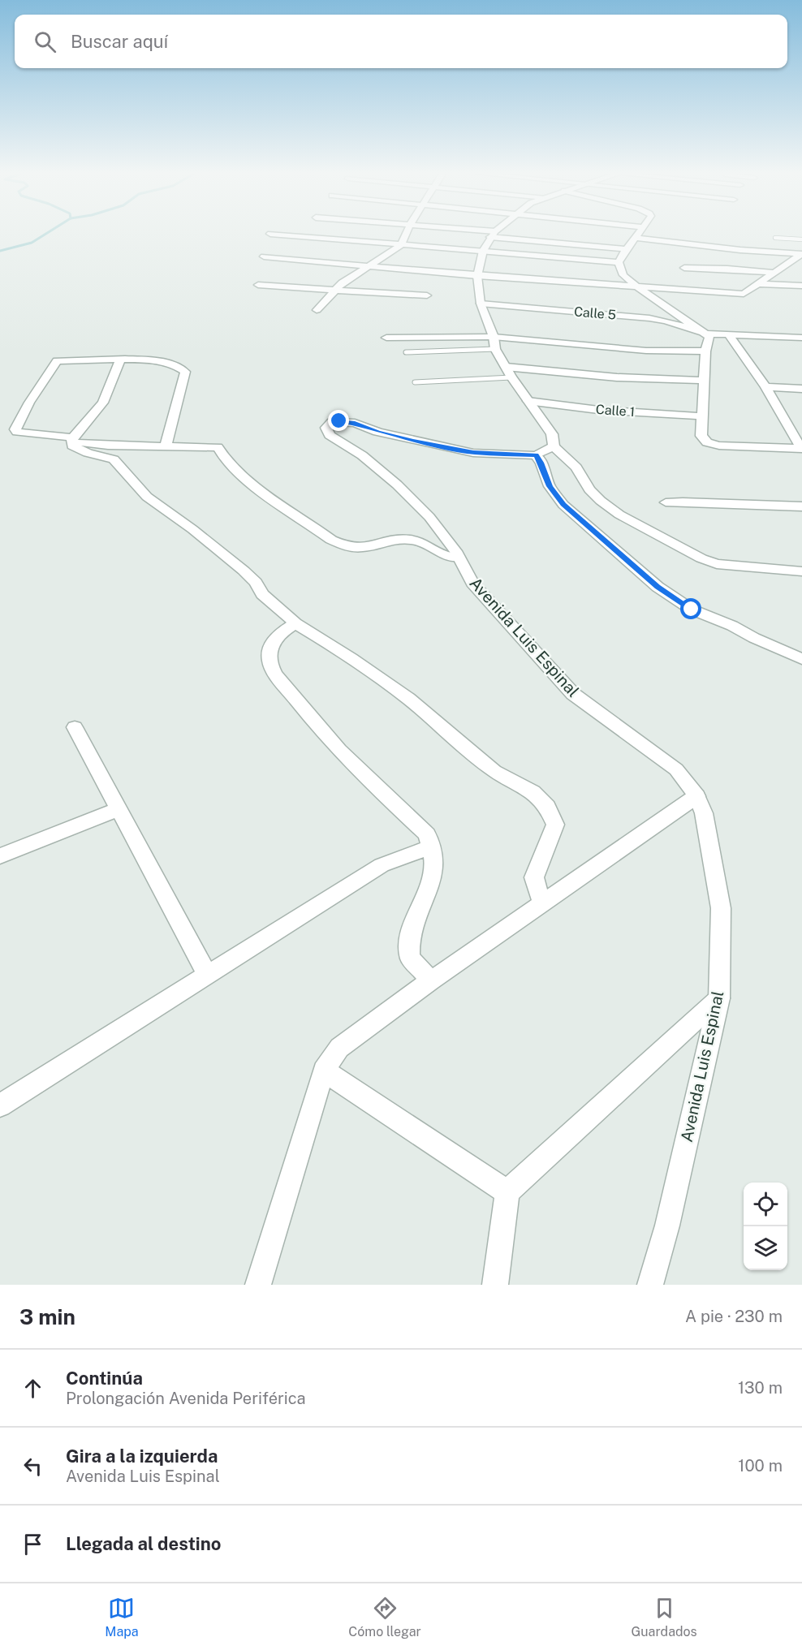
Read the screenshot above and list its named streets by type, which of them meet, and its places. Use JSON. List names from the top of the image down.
{
  "streets": {
    "street": ["Calle 5", "Calle 1", "Avenida Luis Espinal"]
  },
  "page": {
    "search": "Buscar aquí",
    "heading": ["3 min", "A pie · 230 m"],
    "list": [
      ["Continúa", "Prolongación Avenida Periférica", "130 m"],
      ["Gira a la izquierda", "Avenida Luis Espinal", "100 m"],
      "Llegada al destino"
    ],
    "nav": ["Mapa", "Cómo llegar", "Guardados"]
  }
}
